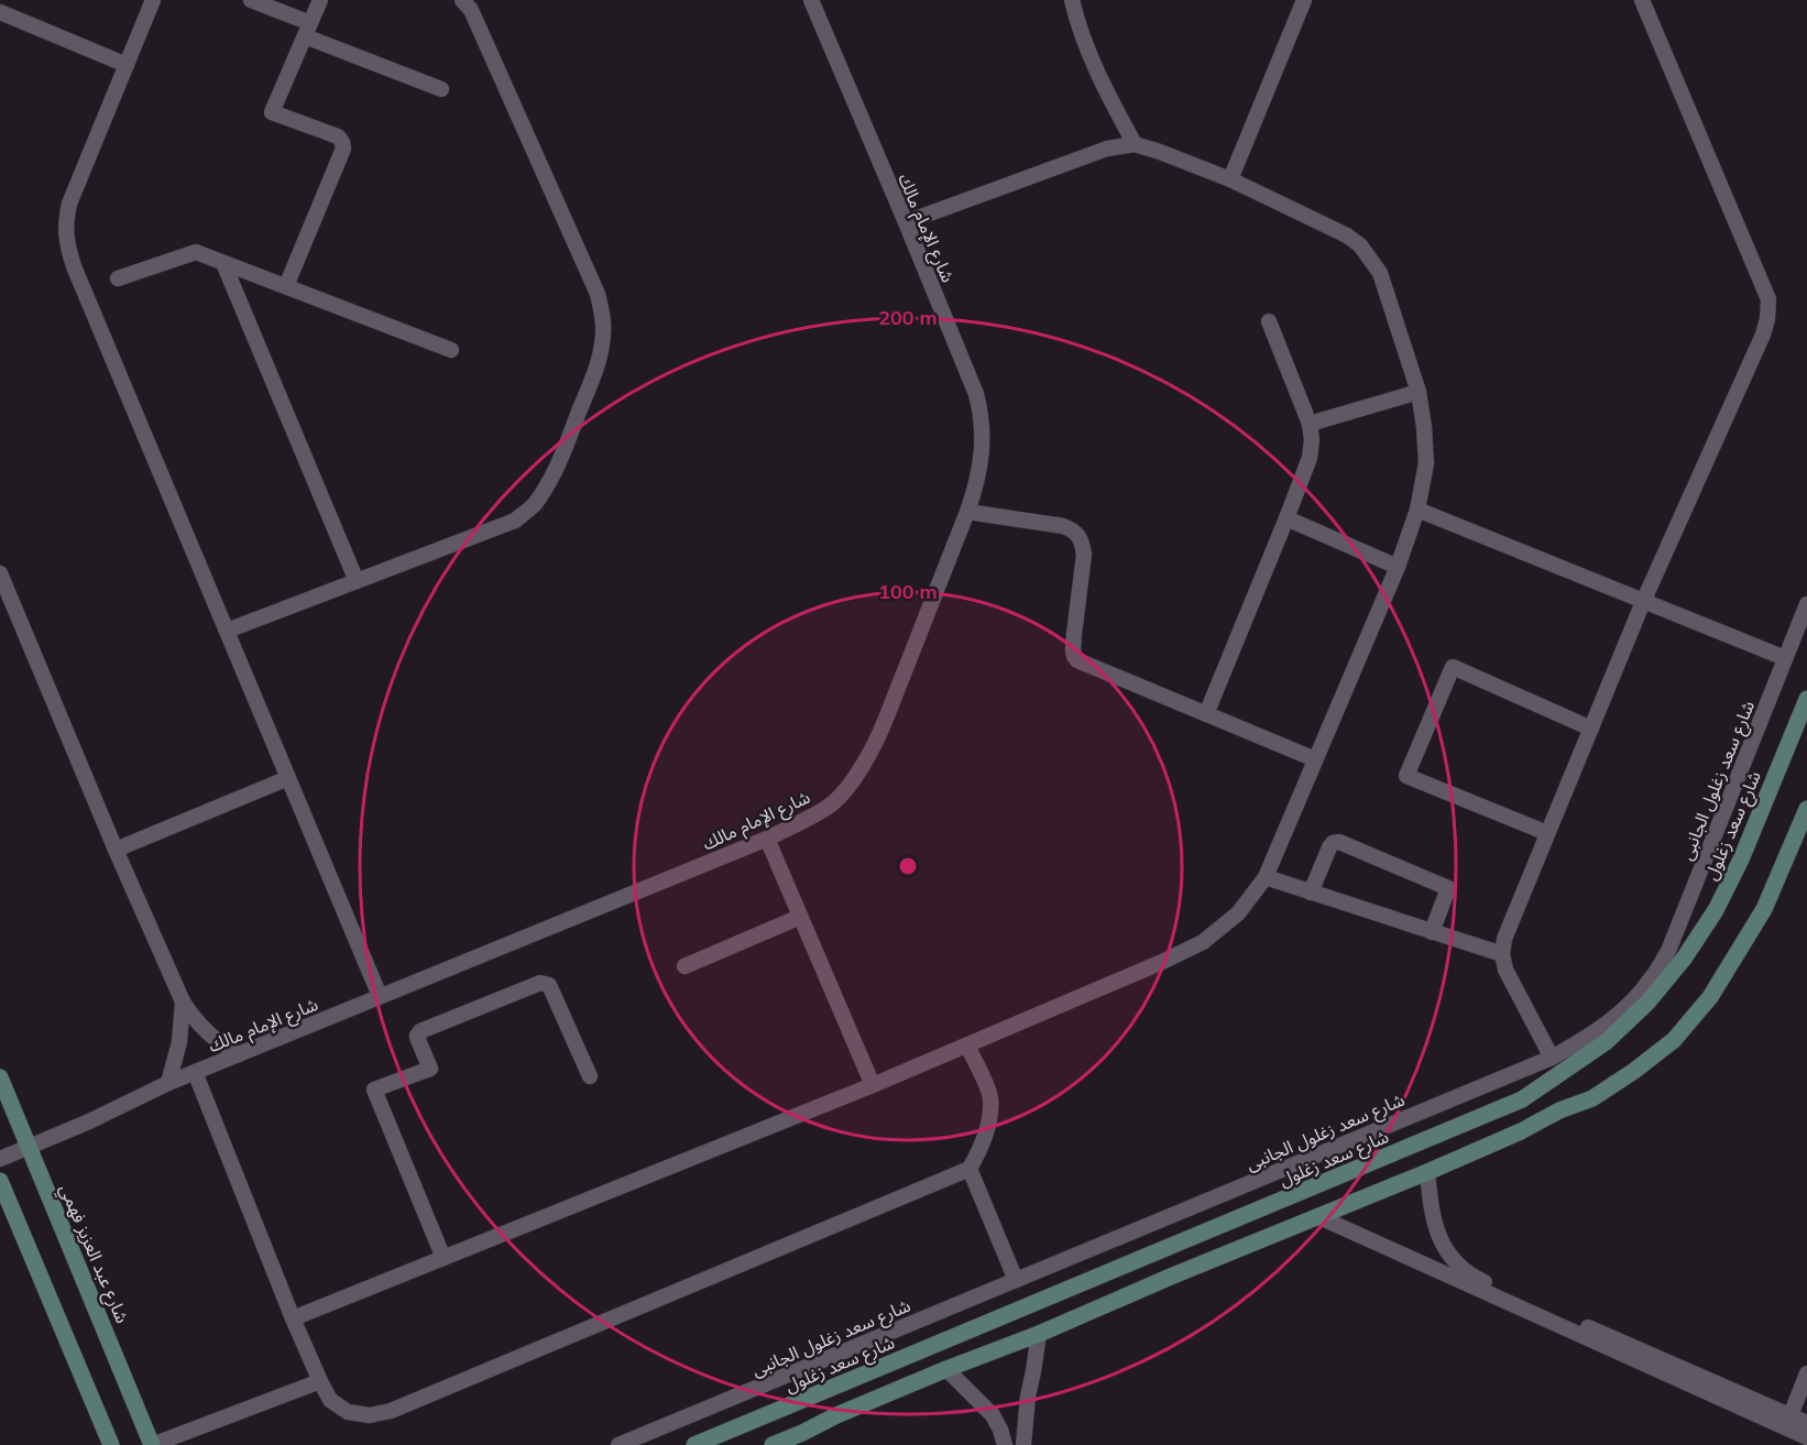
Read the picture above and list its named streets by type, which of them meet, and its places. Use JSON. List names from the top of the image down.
{
  "streets": {
    "main road": ["شارع سعد زغلول", "شارع عبد العزيز فهمي"],
    "street": ["شارع الإمام مالك", "شارع سعد زغلول الجانبى"]
  },
  "crossings": [
    ["شارع الإمام مالك", "شارع عبد العزيز فهمي"]
  ],
  "rings": ["200 m", "100 m"]
}
